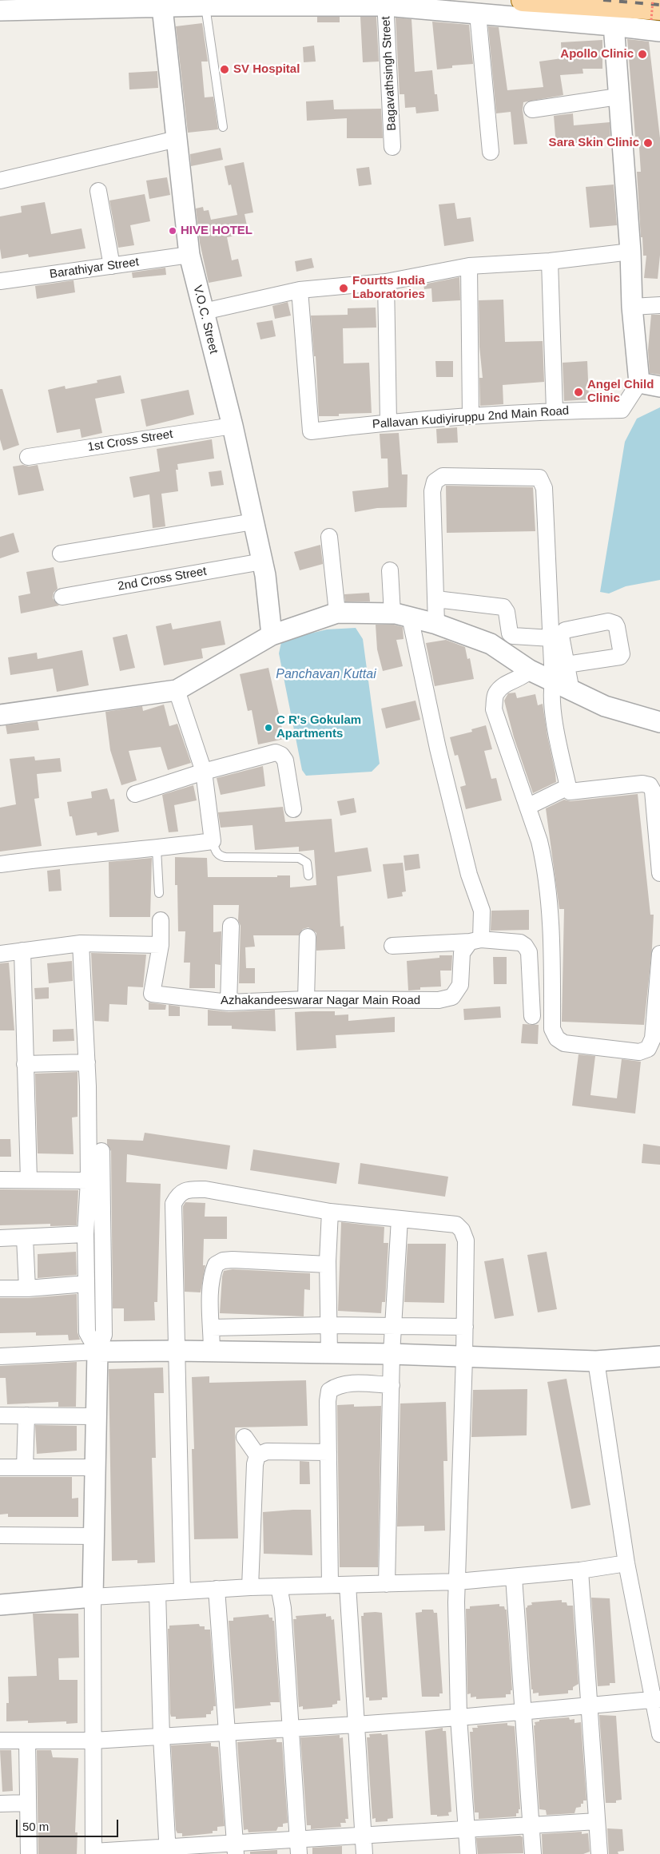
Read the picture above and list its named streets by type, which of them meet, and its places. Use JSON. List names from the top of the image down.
{
  "streets": {
    "street": [
      "Bagavathsingh Street",
      "Barathiyar Street",
      "V.O.C. Street",
      "Pallavan Kudiyiruppu 2nd Main Road",
      "1st Cross Street",
      "2nd Cross Street",
      "Azhakandeeswarar Nagar Main Road"
    ]
  },
  "crossings": [
    ["Barathiyar Street", "V.O.C. Street"],
    ["V.O.C. Street", "1st Cross Street"],
    ["V.O.C. Street", "2nd Cross Street"]
  ],
  "water": ["Panchavan Kuttai"],
  "places": [
    "Apollo Clinic",
    "SV Hospital",
    "Sara Skin Clinic",
    "HIVE HOTEL",
    "Fourtts India Laboratories",
    "Angel Child Clinic",
    "C R's Gokulam Apartments"
  ],
  "scale_bar": "50 m"
}
